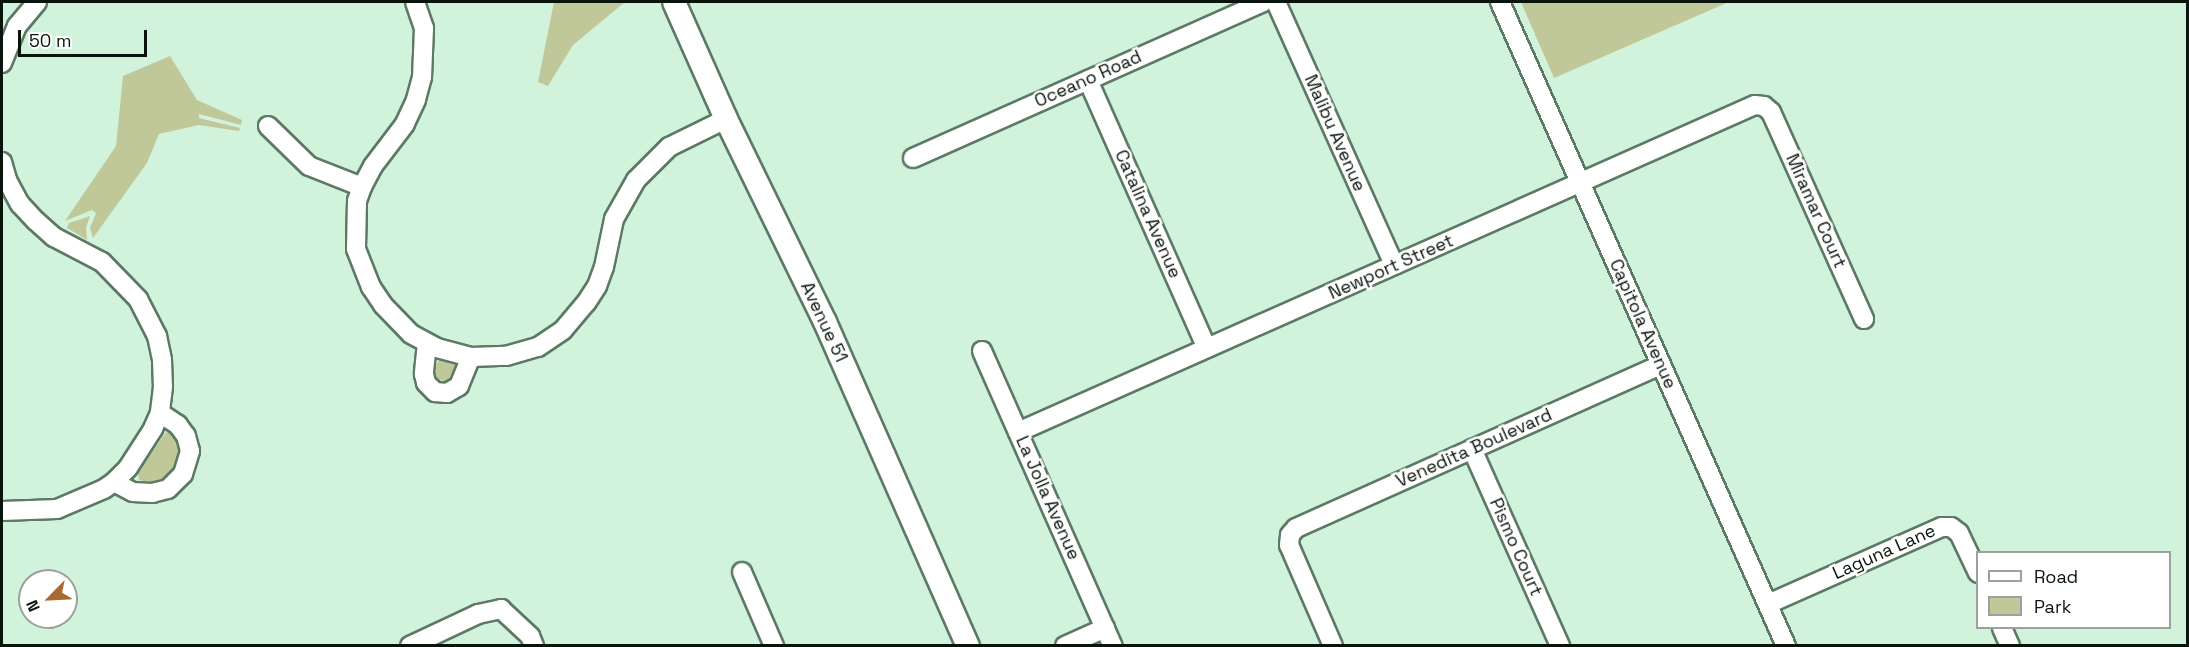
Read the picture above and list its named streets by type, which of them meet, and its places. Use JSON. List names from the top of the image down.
{
  "streets": {
    "street": [
      "Oceano Road",
      "Malibu Avenue",
      "Miramar Court",
      "Catalina Avenue",
      "Newport Street",
      "Avenue 51",
      "Capitola Avenue",
      "Venedita Boulevard",
      "La Jolla Avenue",
      "Pismo Court",
      "Laguna Lane"
    ]
  },
  "crossings": [
    ["Oceano Road", "Catalina Avenue"],
    ["Malibu Avenue", "Newport Street"],
    ["Miramar Court", "Newport Street"],
    ["Catalina Avenue", "Newport Street"],
    ["Newport Street", "Capitola Avenue"],
    ["Newport Street", "La Jolla Avenue"],
    ["Capitola Avenue", "Venedita Boulevard"],
    ["Capitola Avenue", "Laguna Lane"],
    ["Venedita Boulevard", "Pismo Court"]
  ],
  "legend": ["Road", "Park"],
  "scale_bar": "50 m",
  "north": "bottom left"
}
